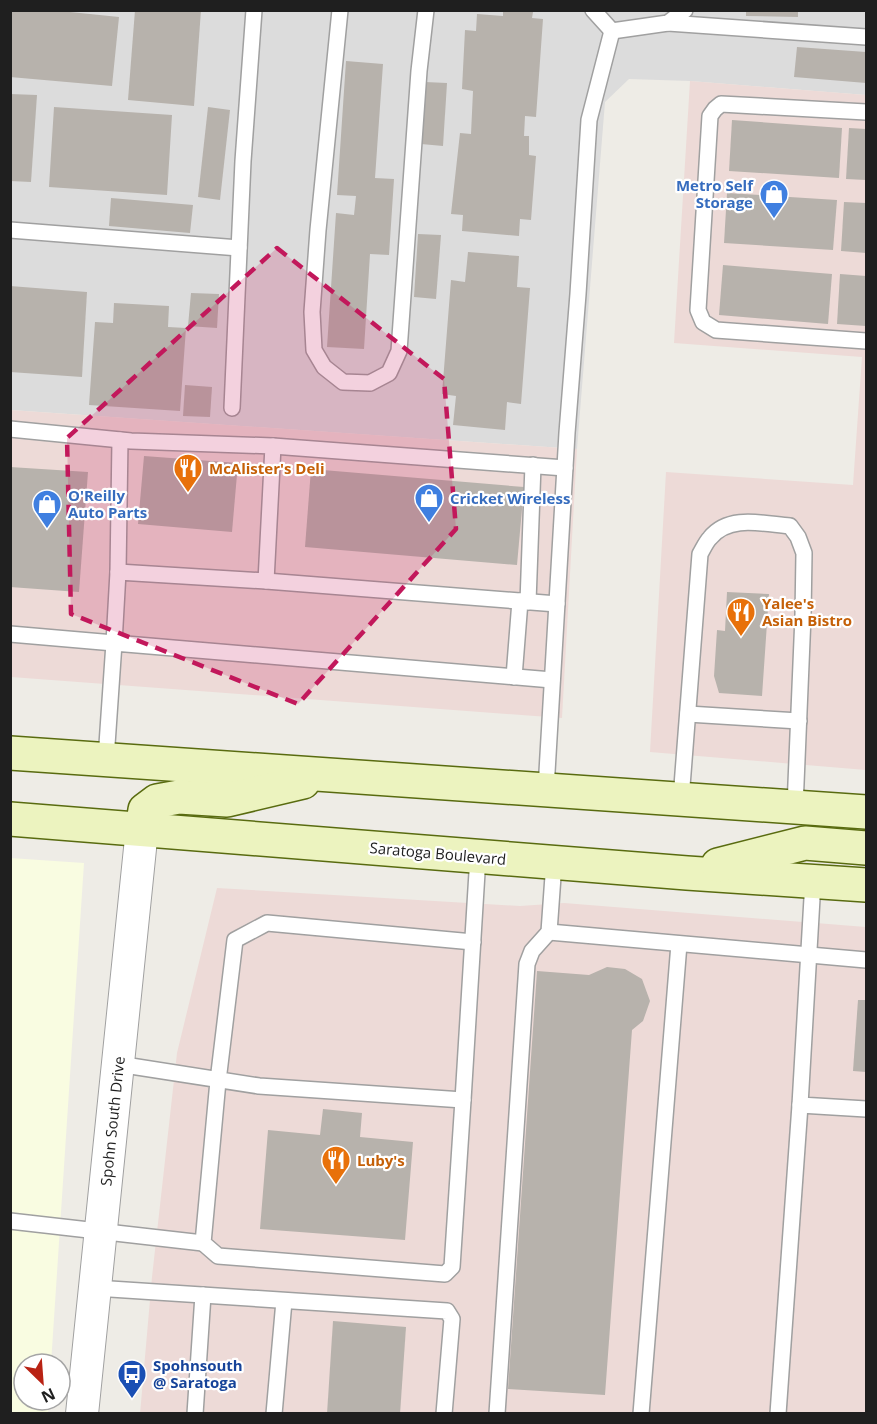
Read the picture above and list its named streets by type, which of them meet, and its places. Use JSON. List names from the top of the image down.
{
  "streets": {
    "main road": ["Saratoga Boulevard"],
    "street": ["Spohn South Drive"]
  },
  "crossings": [
    ["Saratoga Boulevard", "Spohn South Drive"]
  ],
  "places": {
    "shop": ["Metro Self Storage", "Cricket Wireless", "O'Reilly Auto Parts"],
    "restaurant": ["McAlister's Deli", "Yalee's Asian Bistro", "Luby's"],
    "bus stop": ["Spohnsouth @ Saratoga"]
  },
  "north": "bottom right"
}
